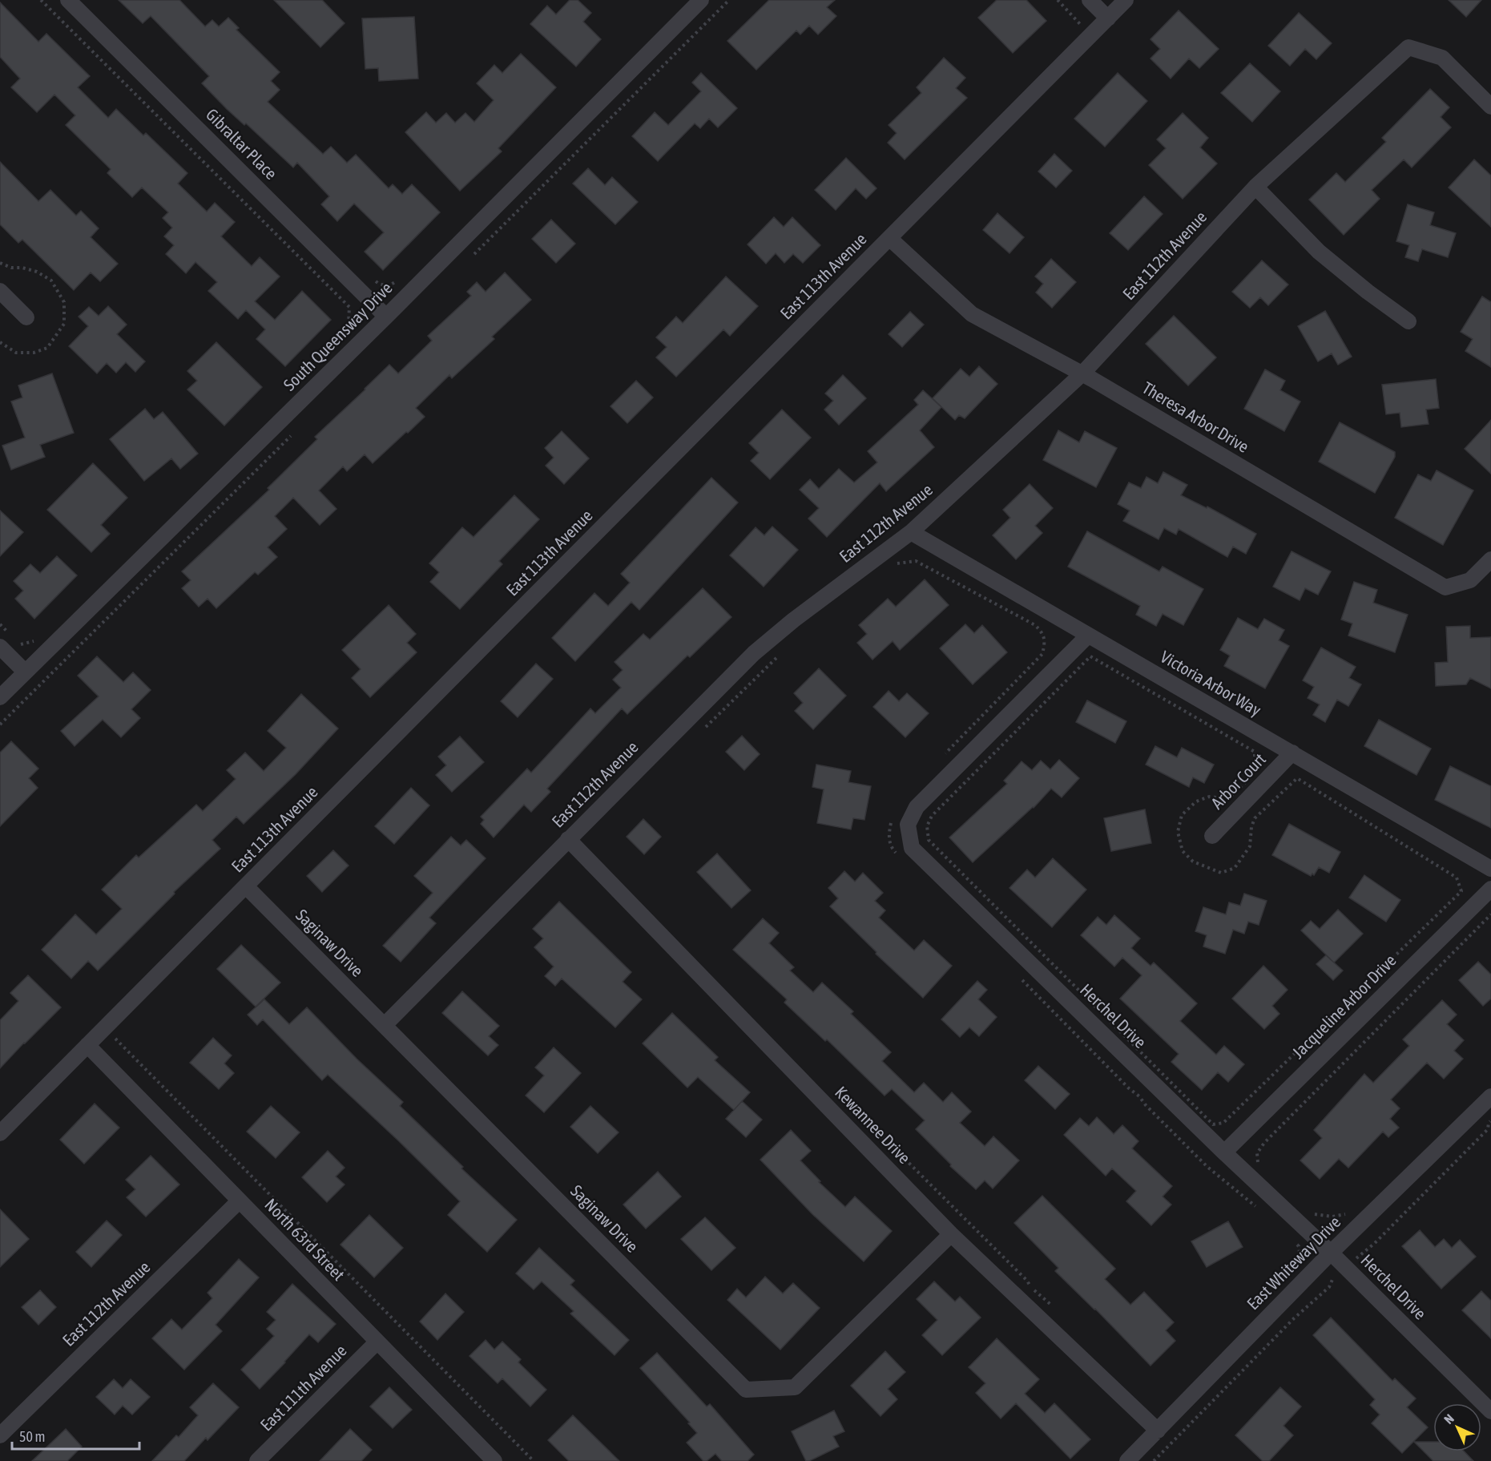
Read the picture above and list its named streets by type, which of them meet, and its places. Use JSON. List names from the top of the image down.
{
  "streets": {
    "street": [
      "Gibraltar Place",
      "East 112th Avenue",
      "East 113th Avenue",
      "South Queensway Drive",
      "Theresa Arbor Drive",
      "Victoria Arbor Way",
      "Arbor Court",
      "Saginaw Drive",
      "Jacqueline Arbor Drive",
      "Herchel Drive",
      "Kewannee Drive",
      "North 63rd Street",
      "East Whiteway Drive",
      "East 111th Avenue"
    ]
  },
  "crossings": [
    ["Gibraltar Place", "South Queensway Drive"],
    ["East 112th Avenue", "Theresa Arbor Drive"],
    ["East 112th Avenue", "Victoria Arbor Way"],
    ["East 112th Avenue", "Saginaw Drive"],
    ["East 112th Avenue", "Kewannee Drive"],
    ["East 112th Avenue", "North 63rd Street"],
    ["East 113th Avenue", "Theresa Arbor Drive"],
    ["East 113th Avenue", "Saginaw Drive"],
    ["East 113th Avenue", "North 63rd Street"],
    ["Victoria Arbor Way", "Arbor Court"],
    ["Victoria Arbor Way", "Herchel Drive"],
    ["Saginaw Drive", "Kewannee Drive"],
    ["Jacqueline Arbor Drive", "Herchel Drive"],
    ["Herchel Drive", "East Whiteway Drive"],
    ["Kewannee Drive", "East Whiteway Drive"],
    ["North 63rd Street", "East 111th Avenue"]
  ],
  "scale_bar": "50 m",
  "north": "top left"
}
